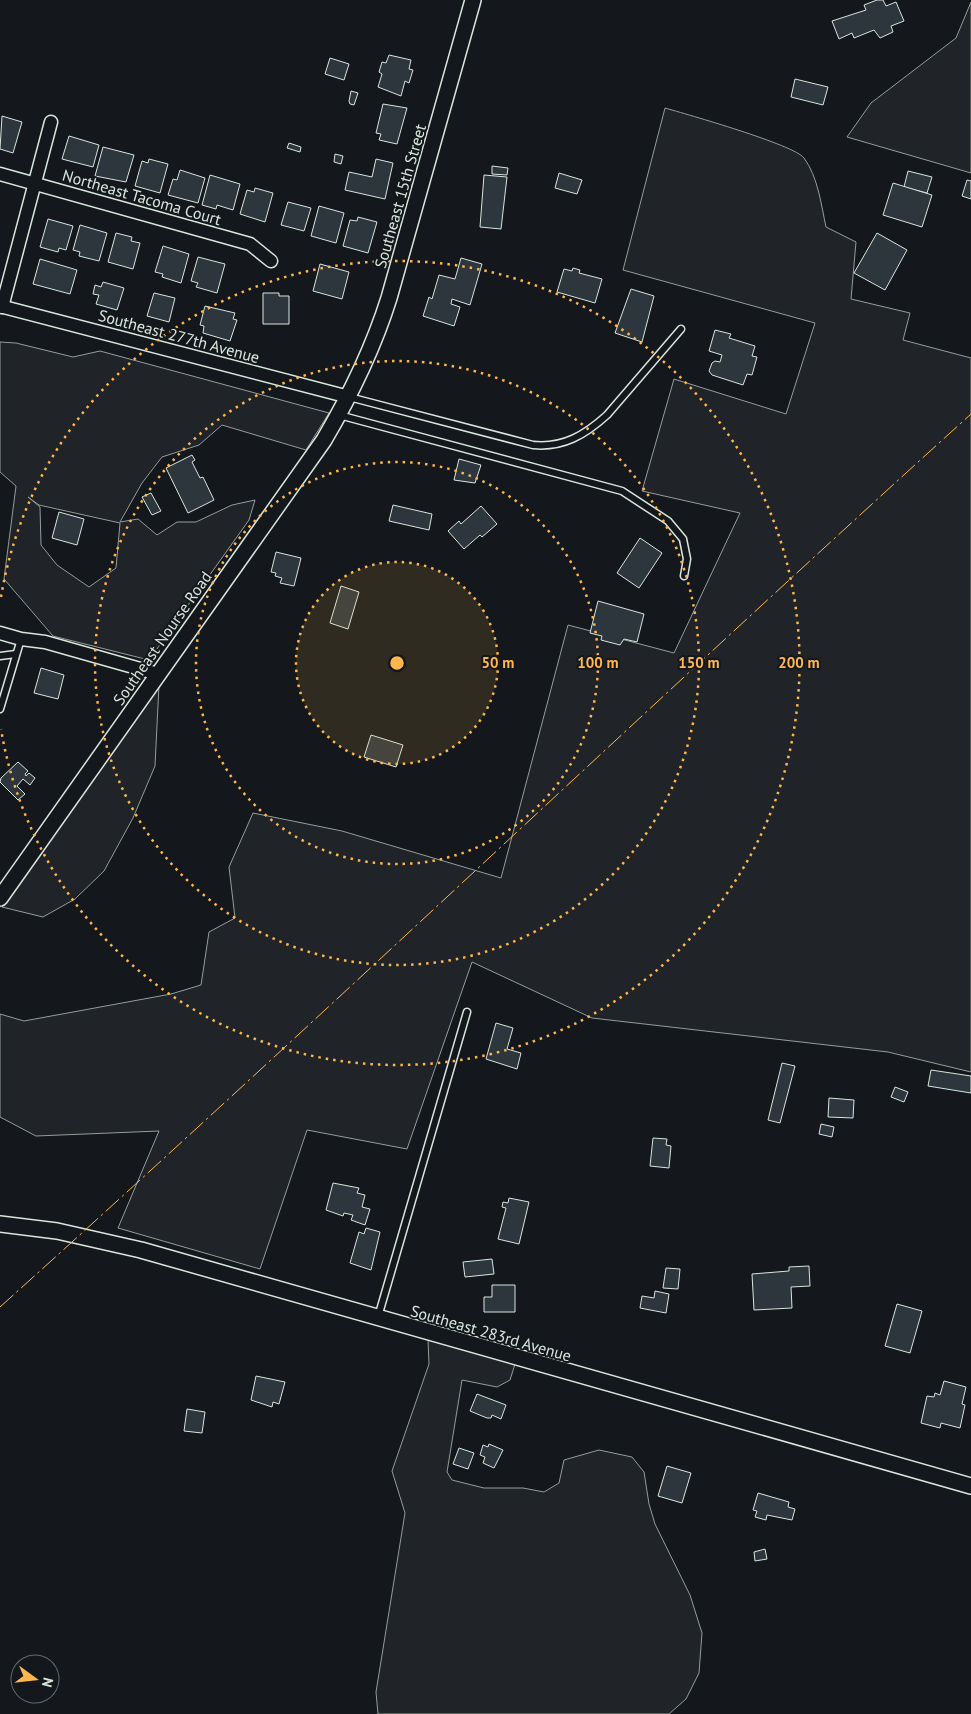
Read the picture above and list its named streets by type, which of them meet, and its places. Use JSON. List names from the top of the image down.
{
  "streets": {
    "street": [
      "Southeast 15th Street",
      "Northeast Tacoma Court",
      "Southeast 277th Avenue",
      "Southeast Nourse Road",
      "Southeast 283rd Avenue"
    ]
  },
  "crossings": [
    ["Southeast 15th Street", "Southeast 277th Avenue"],
    ["Southeast 15th Street", "Southeast Nourse Road"],
    ["Southeast 277th Avenue", "Southeast Nourse Road"]
  ],
  "north": "right",
  "rings": [
    "50 m",
    "100 m",
    "150 m",
    "200 m"
  ]
}
